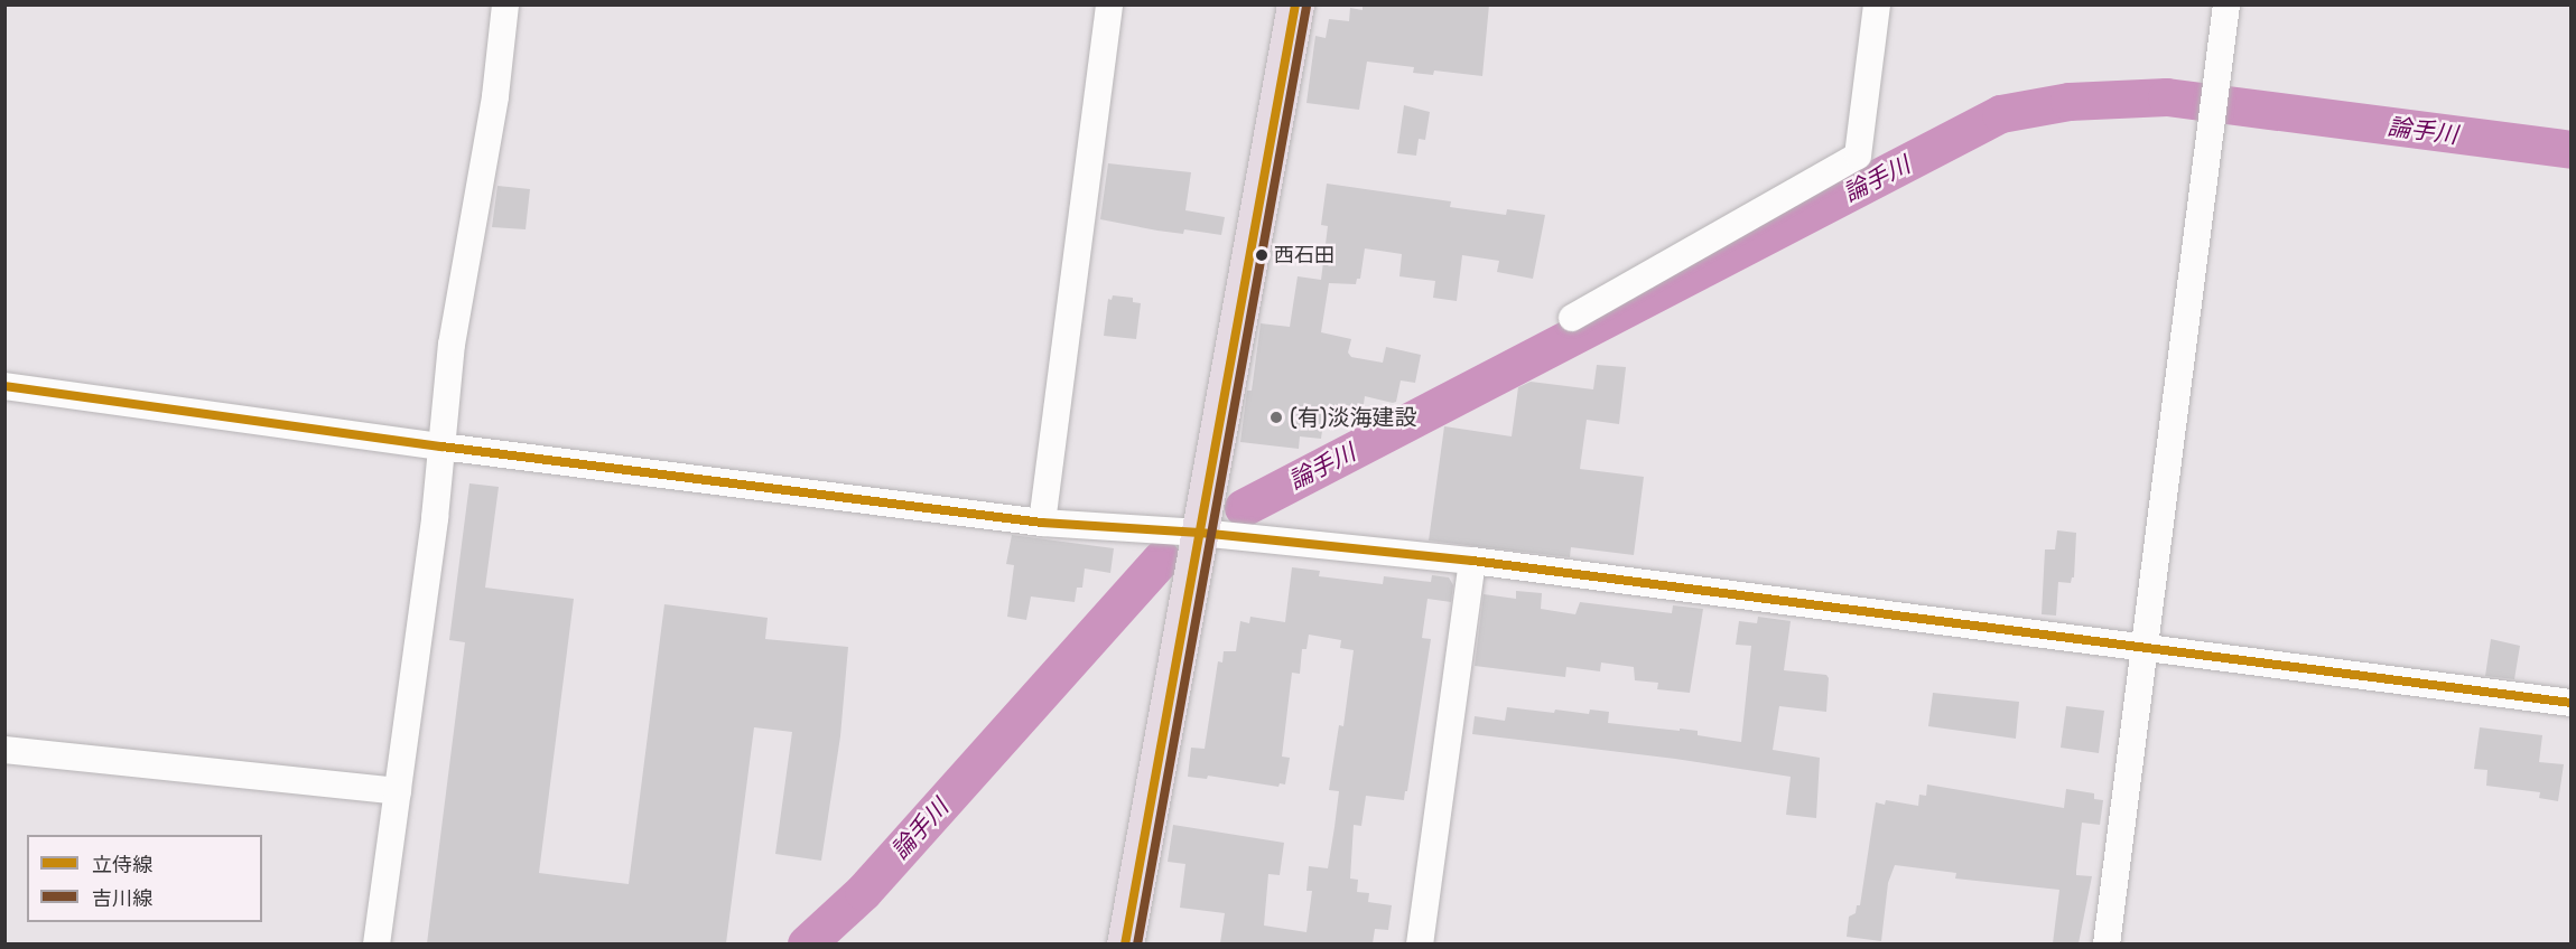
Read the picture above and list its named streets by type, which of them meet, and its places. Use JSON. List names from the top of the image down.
{
  "water": ["論手川"],
  "places": ["西石田", "(有)淡海建設"],
  "lines": ["transit line 立侍線", "transit line 吉川線"],
  "legend": ["立侍線", "吉川線"]
}
